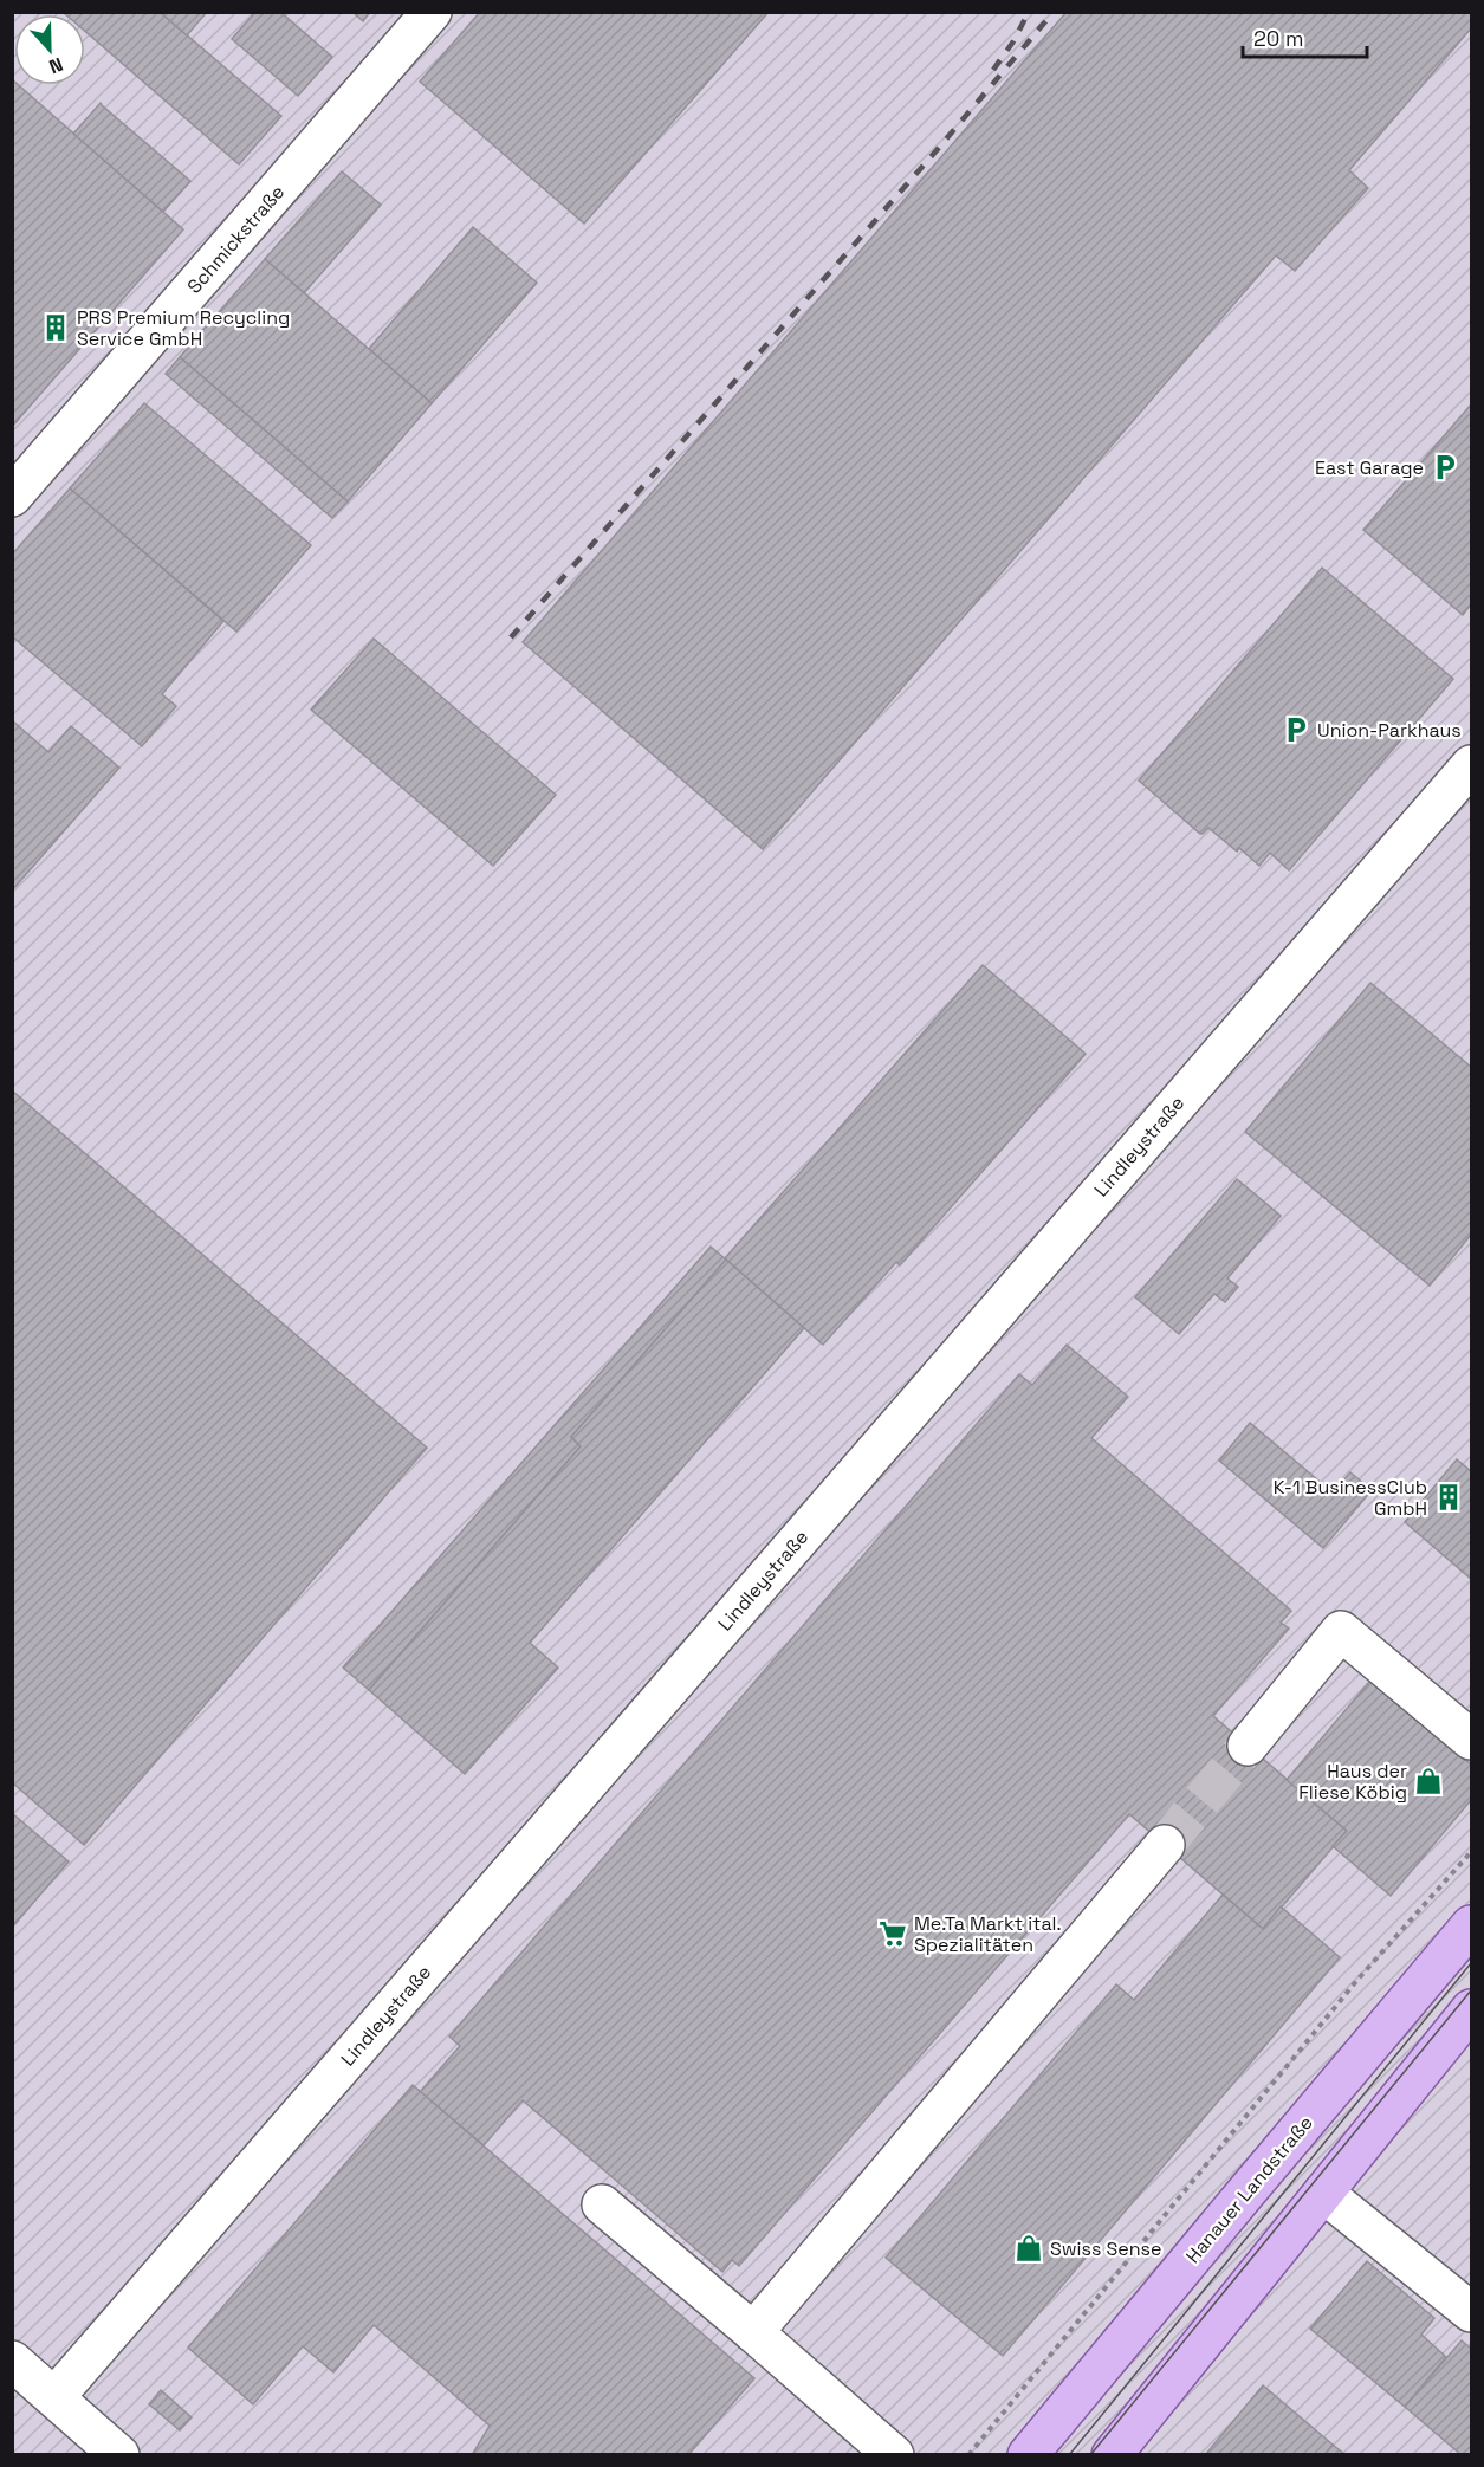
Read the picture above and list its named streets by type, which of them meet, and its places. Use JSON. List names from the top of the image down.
{
  "streets": {
    "main road": ["Hanauer Landstraße"],
    "street": ["Schmickstraße", "Lindleystraße"]
  },
  "places": {
    "building": ["PRS Premium Recycling Service GmbH", "K-1 BusinessClub GmbH"],
    "parking": ["East Garage", "Union-Parkhaus"],
    "shop": ["Haus der Fliese Köbig", "Swiss Sense"],
    "supermarket": ["Me.Ta Markt ital. Spezialitäten"]
  },
  "scale_bar": "20 m",
  "north": "bottom"
}
